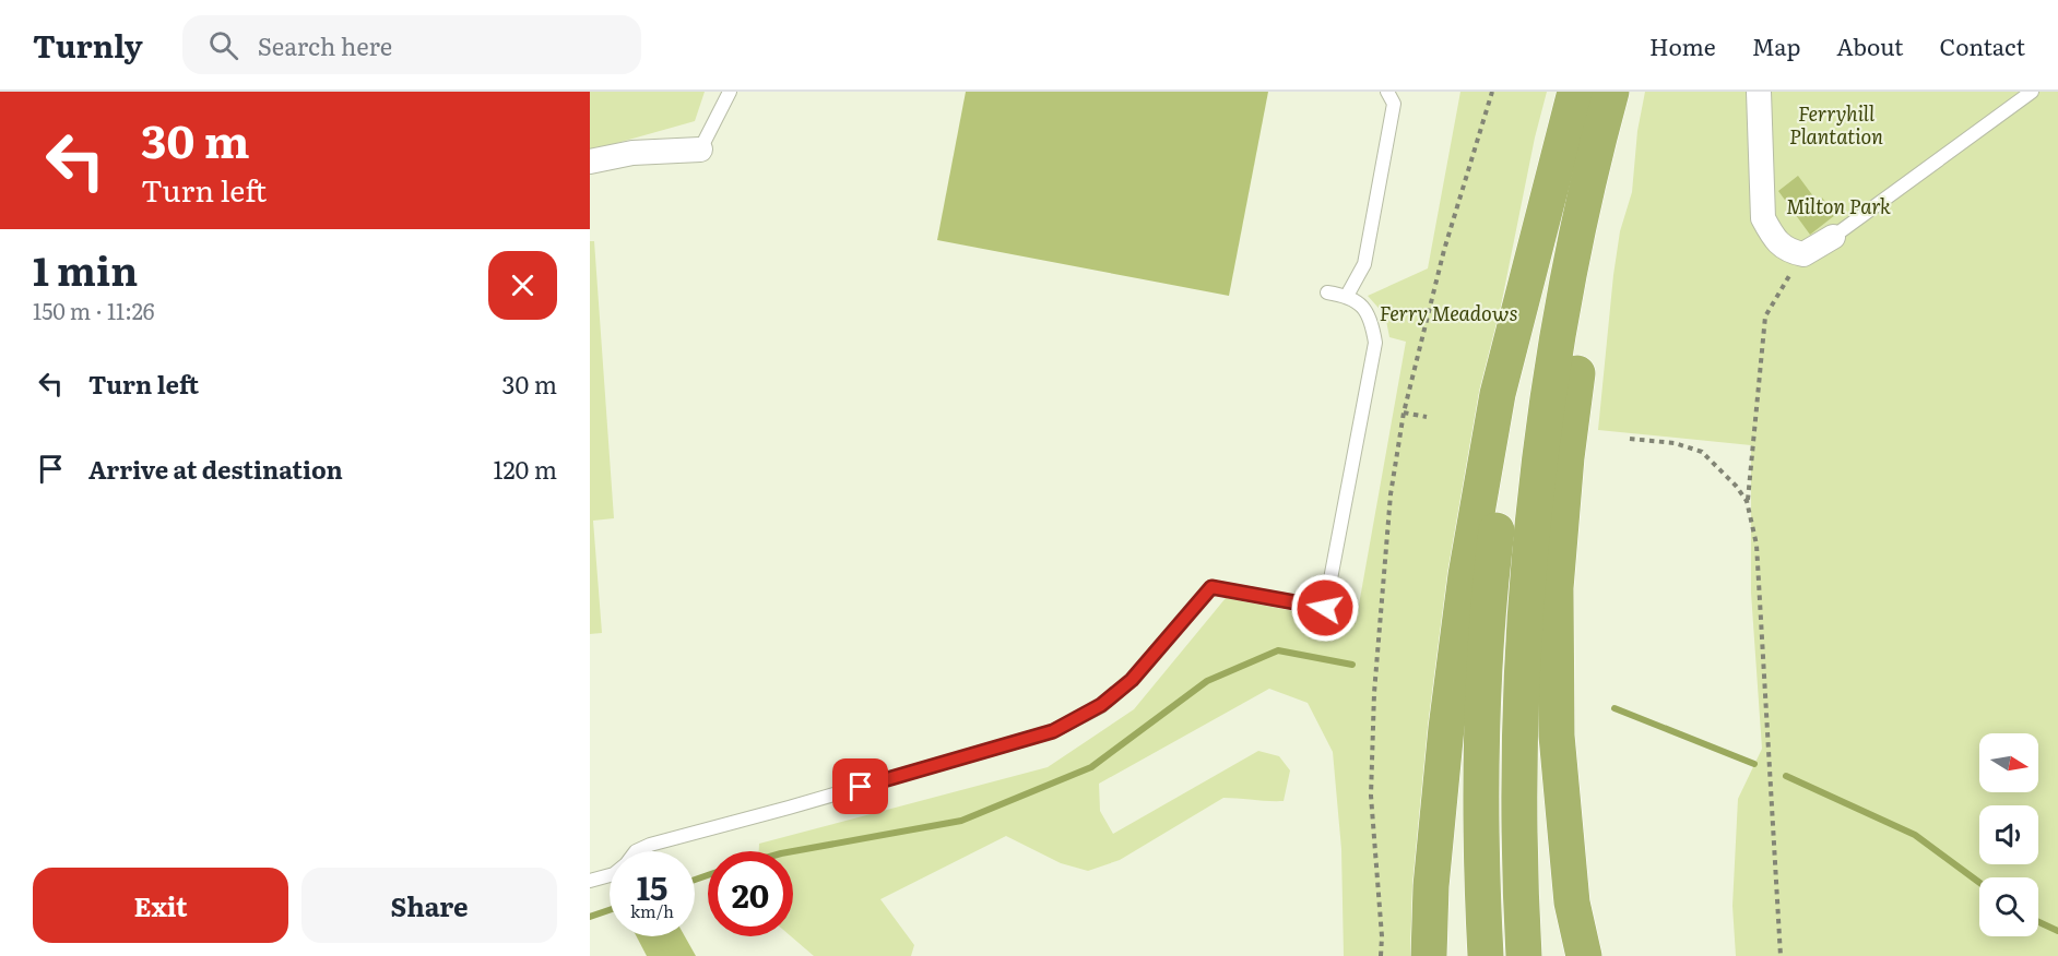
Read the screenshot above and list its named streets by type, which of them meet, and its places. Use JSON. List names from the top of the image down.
{
  "parks": ["Ferryhill Plantation", "Milton Park", "Ferry Meadows"],
  "north": "right",
  "page": {
    "header": "Turnly",
    "search": "Search here",
    "nav": [
      "Home",
      "Map",
      "About",
      "Contact"
    ],
    "turn": ["30 m", "Turn left"],
    "heading": ["1 min", "150 m · 11:26"],
    "list": [
      {
        "name": "Turn left",
        "value": "30 m"
      },
      {
        "name": "Arrive at destination",
        "value": "120 m"
      }
    ],
    "speed": "15 km/h",
    "limit": "20",
    "buttons": ["Exit", "Share"]
  }
}
